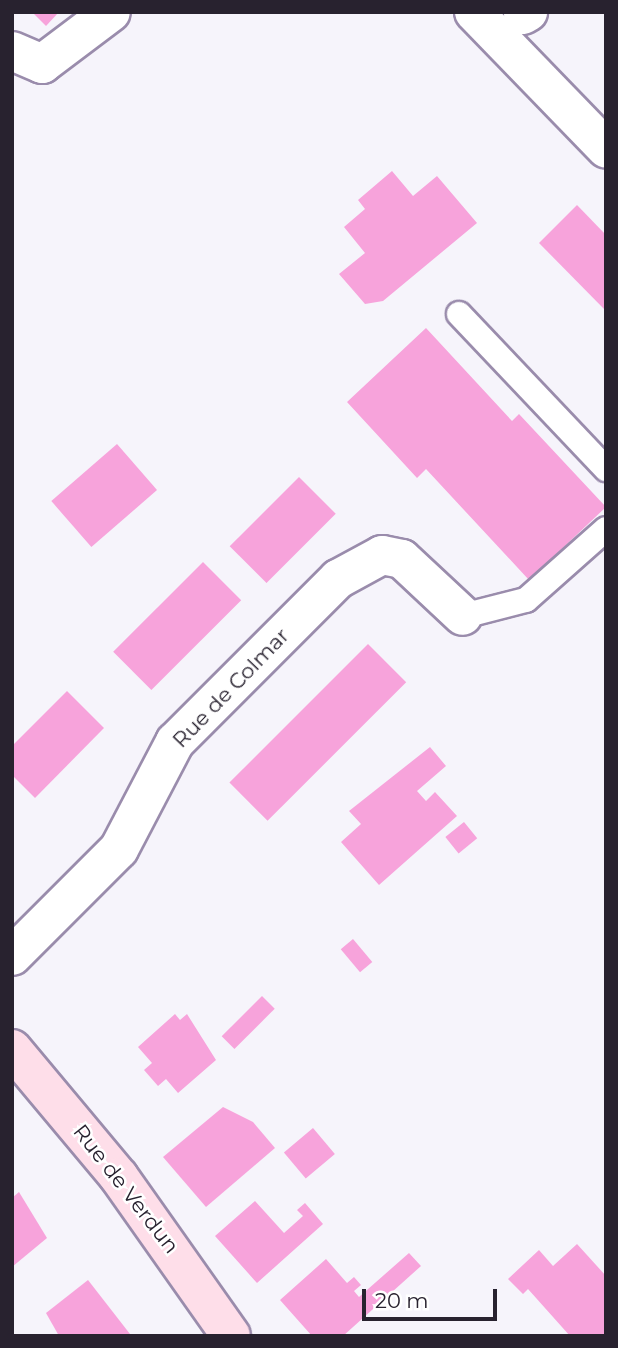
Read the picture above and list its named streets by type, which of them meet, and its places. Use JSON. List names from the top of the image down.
{
  "streets": {
    "main road": ["Rue de Verdun"],
    "street": ["Rue de Colmar"]
  },
  "scale_bar": "20 m"
}
